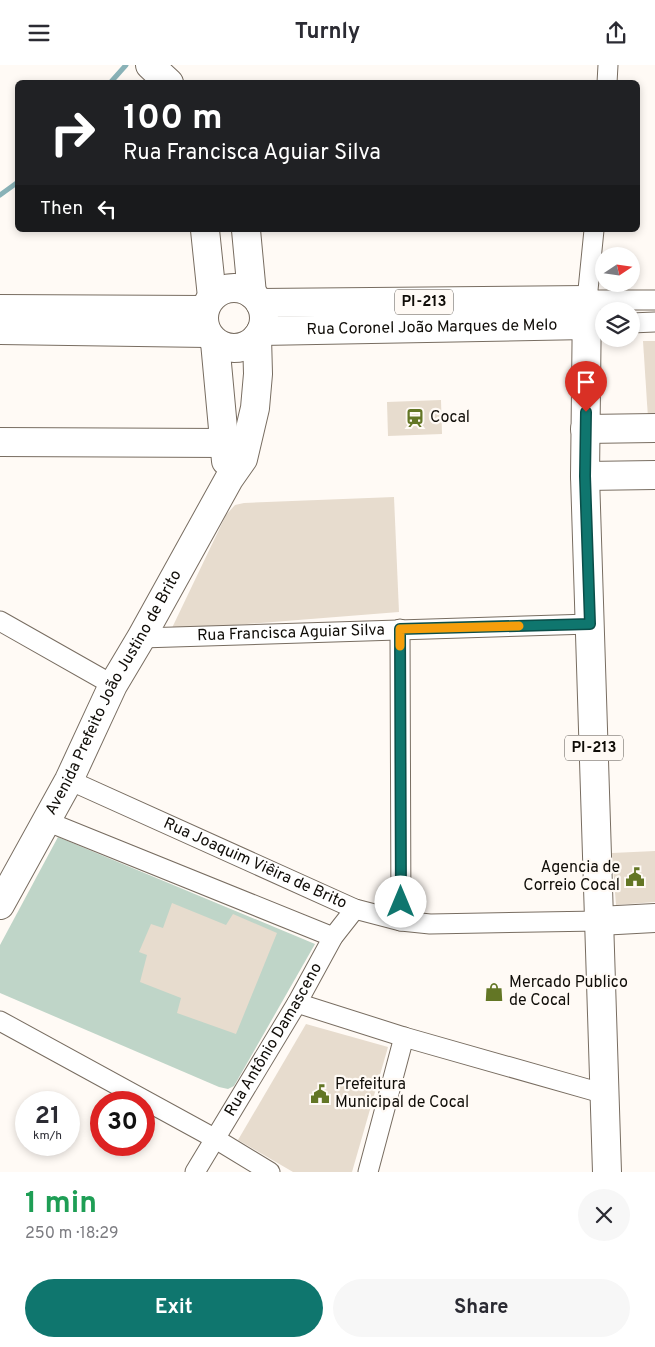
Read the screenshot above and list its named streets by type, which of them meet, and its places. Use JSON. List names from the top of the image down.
{
  "streets": {
    "main road": ["PI-213", "Rua Coronel João Marques de Melo", "Avenida Prefeito João Justino de Brito"],
    "street": ["Rua Francisca Aguiar Silva", "Rua Joaquim Viêira de Brito", "Rua Antônio Damasceno"]
  },
  "crossings": [
    ["PI-213", "Rua Coronel João Marques de Melo"],
    ["PI-213", "Rua Francisca Aguiar Silva"],
    ["PI-213", "Avenida Prefeito João Justino de Brito"],
    ["PI-213", "Rua Joaquim Viêira de Brito"],
    ["Rua Coronel João Marques de Melo", "Avenida Prefeito João Justino de Brito"],
    ["Rua Francisca Aguiar Silva", "Avenida Prefeito João Justino de Brito"],
    ["Avenida Prefeito João Justino de Brito", "Rua Joaquim Viêira de Brito"],
    ["Rua Joaquim Viêira de Brito", "Rua Antônio Damasceno"]
  ],
  "places": {
    "station": ["Cocal"],
    "public building": ["Agencia de Correio Cocal", "Prefeitura Municipal de Cocal"],
    "shop": ["Mercado Publico de Cocal"]
  },
  "north": "right",
  "page": {
    "header": "Turnly",
    "turn": ["100 m", "Rua Francisca Aguiar Silva"],
    "then": "Then",
    "speed": "21 km/h",
    "limit": "30",
    "heading": ["1 min", "250 m · 18:29"],
    "buttons": ["Exit", "Share"]
  }
}
